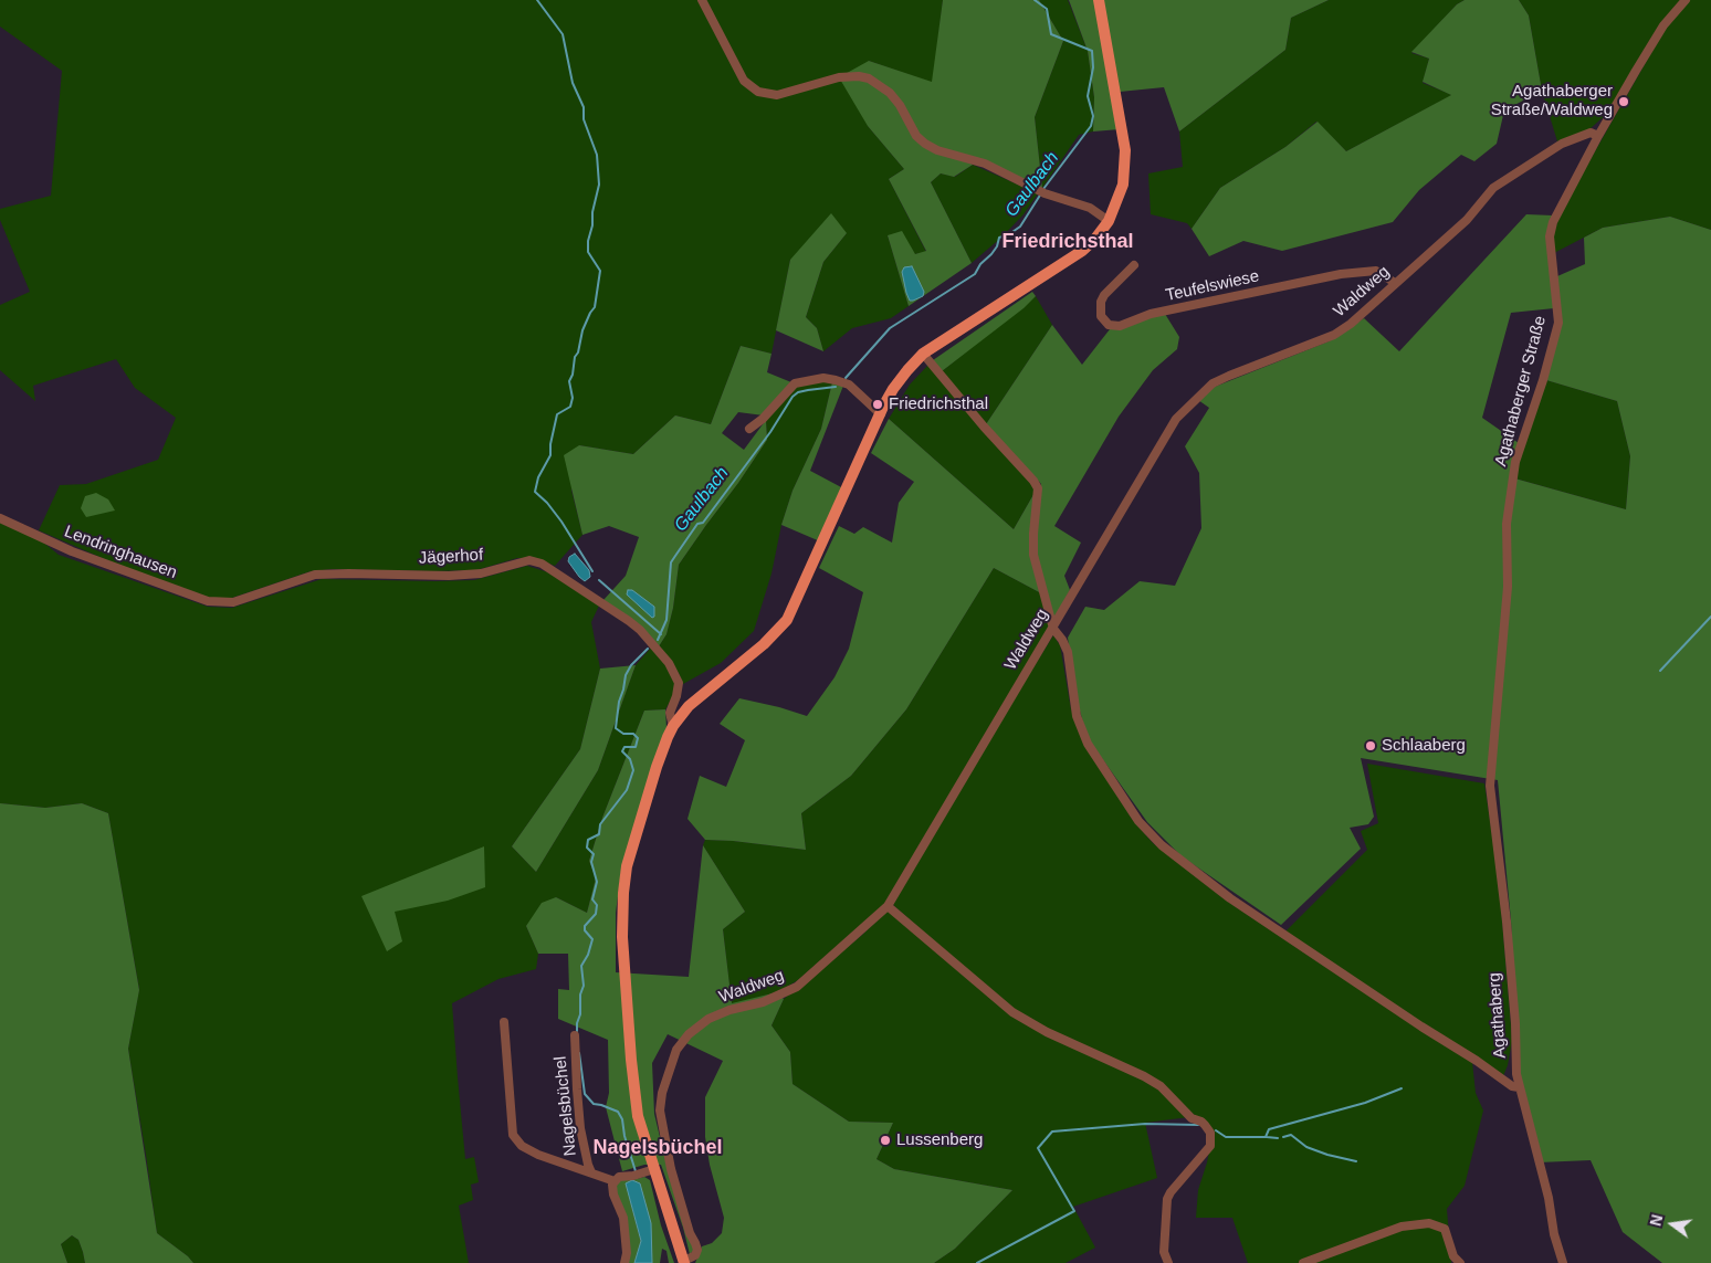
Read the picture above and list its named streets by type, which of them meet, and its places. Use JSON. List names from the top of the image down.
{
  "streets": {
    "street": [
      "Teufelswiese",
      "Waldweg",
      "Agathaberger Straße",
      "Lendringhausen",
      "Jägerhof",
      "Agathaberg",
      "Nagelsbüchel"
    ]
  },
  "crossings": [
    ["Teufelswiese", "Waldweg"],
    ["Waldweg", "Agathaberger Straße"],
    ["Agathaberger Straße", "Agathaberg"],
    ["Lendringhausen", "Jägerhof"]
  ],
  "districts": ["Friedrichsthal", "Nagelsbüchel"],
  "water": ["Gaulbach"],
  "places": [
    "Agathaberger Straße/Waldweg",
    "Friedrichsthal",
    "Schlaaberg",
    "Lussenberg"
  ],
  "north": "left"
}
